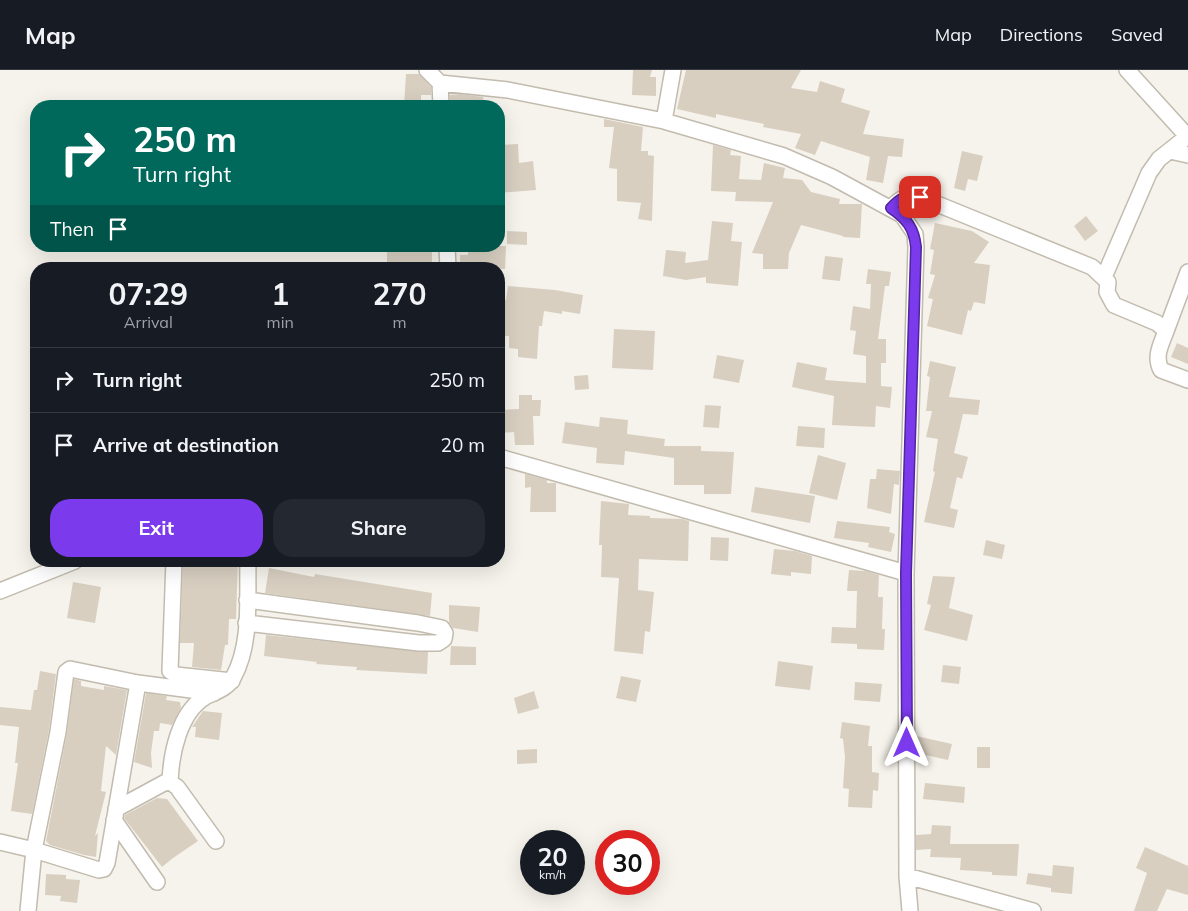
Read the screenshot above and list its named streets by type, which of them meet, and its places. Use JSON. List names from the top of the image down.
{
  "page": {
    "header": "Map",
    "nav": ["Map", "Directions", "Saved"],
    "turn": ["250 m", "Turn right"],
    "then": "Then",
    "eta": [
      "07:29",
      "Arrival",
      "1",
      "min",
      "270",
      "m"
    ],
    "list": [
      {
        "name": "Turn right",
        "value": "250 m"
      },
      {
        "name": "Arrive at destination",
        "value": "20 m"
      }
    ],
    "buttons": ["Exit", "Share"],
    "speed": "20 km/h",
    "limit": "30"
  }
}
